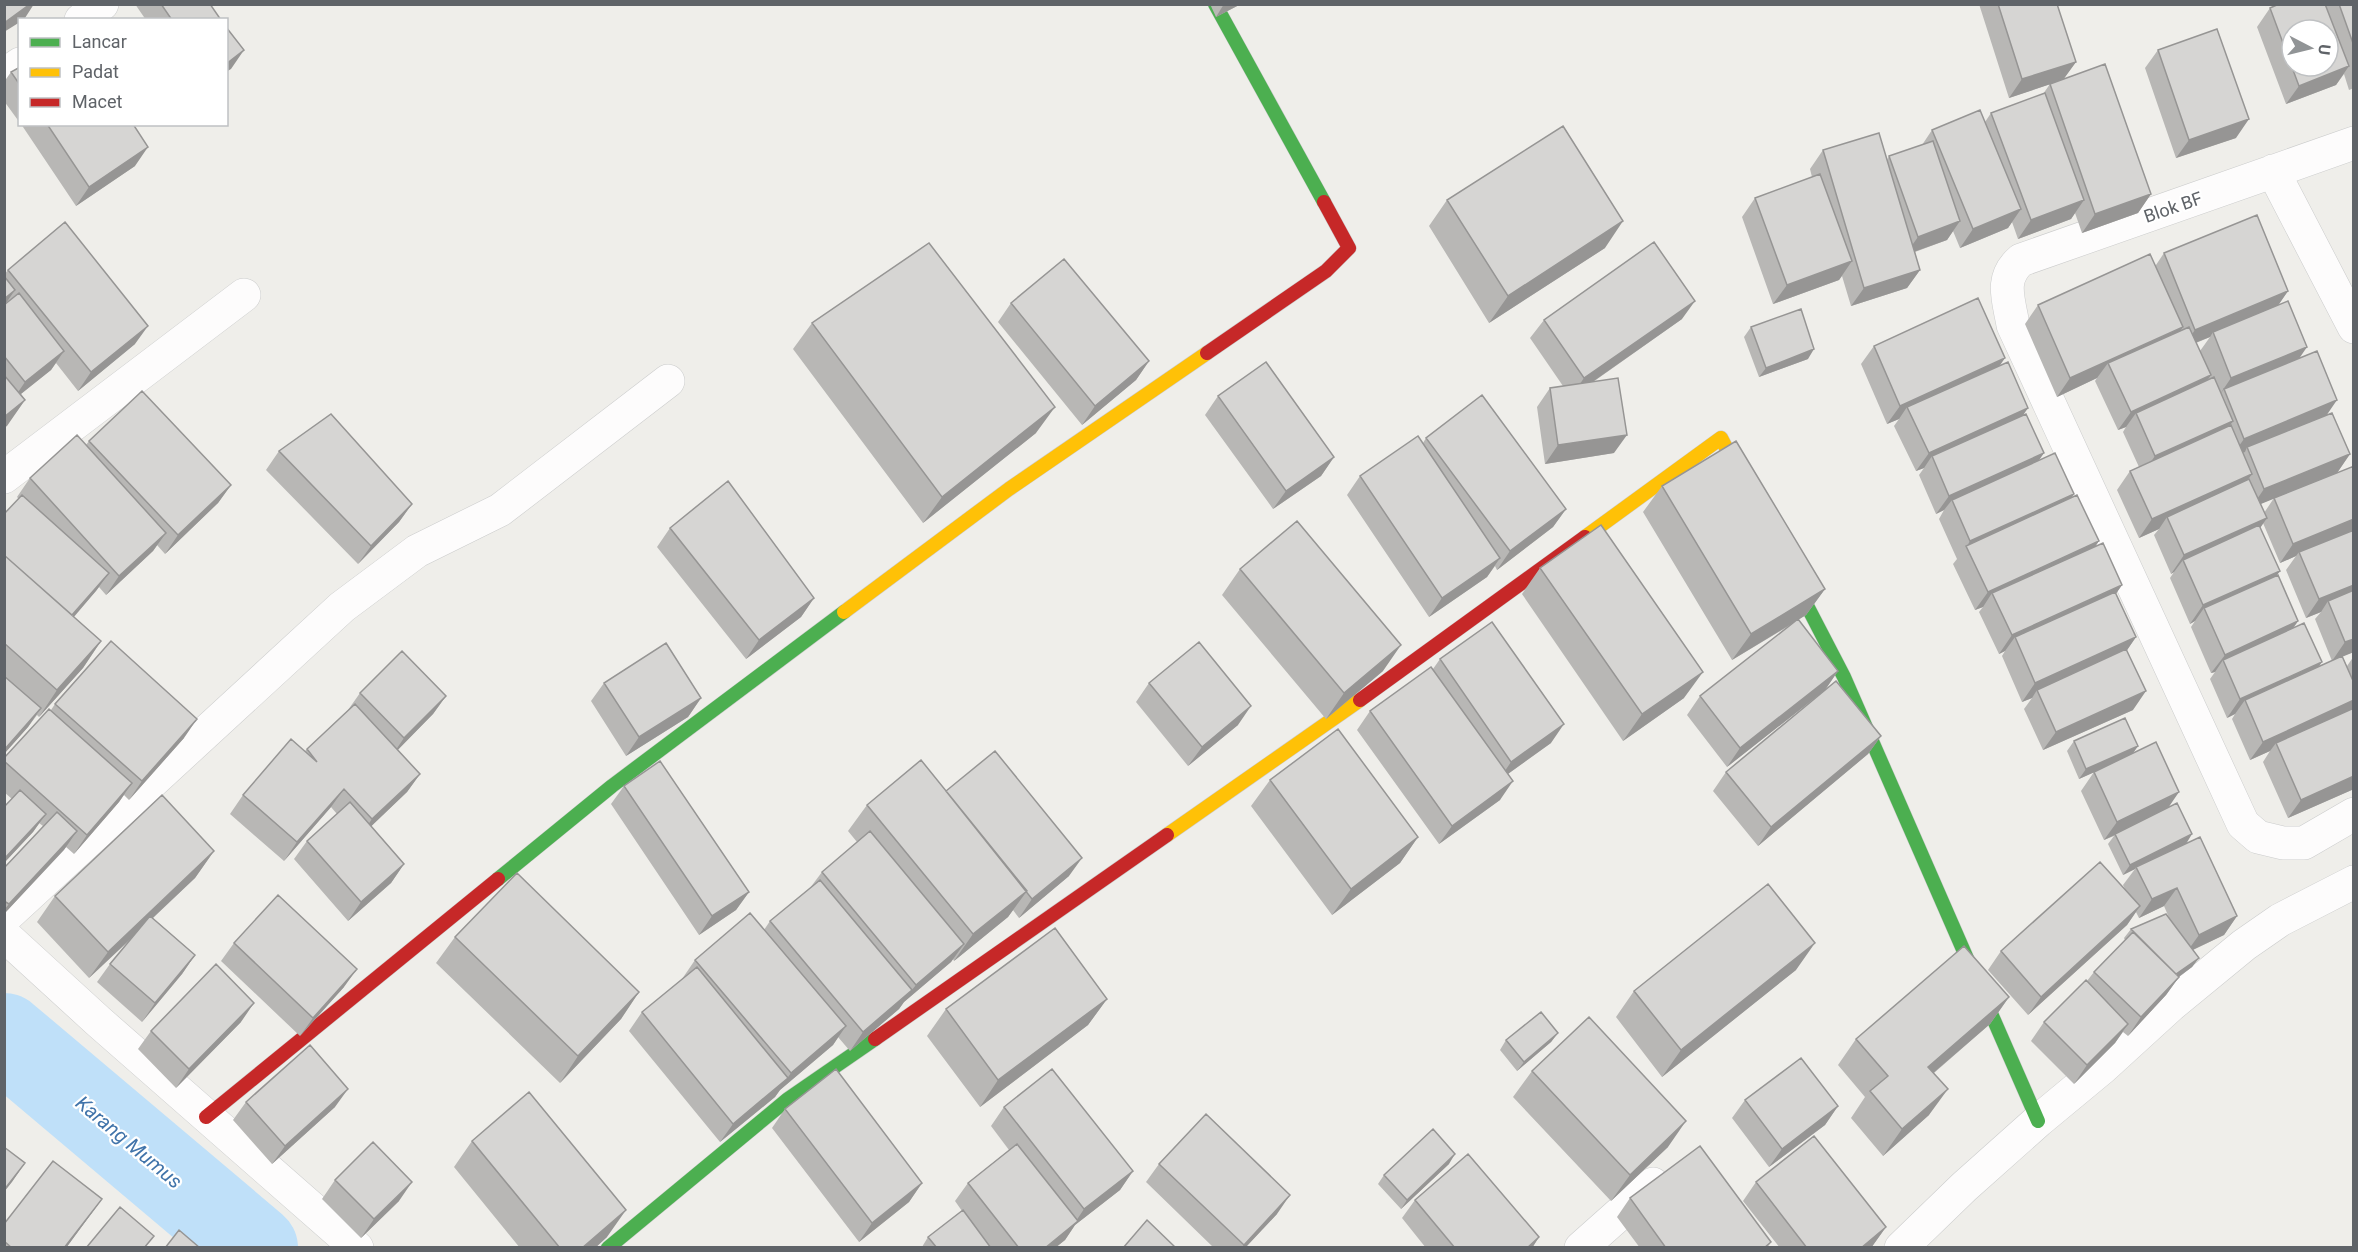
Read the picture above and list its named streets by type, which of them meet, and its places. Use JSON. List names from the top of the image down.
{
  "streets": {
    "street": ["Blok BF"]
  },
  "water": ["Karang Mumus"],
  "legend": ["Lancar", "Padat", "Macet"],
  "north": "right"
}
